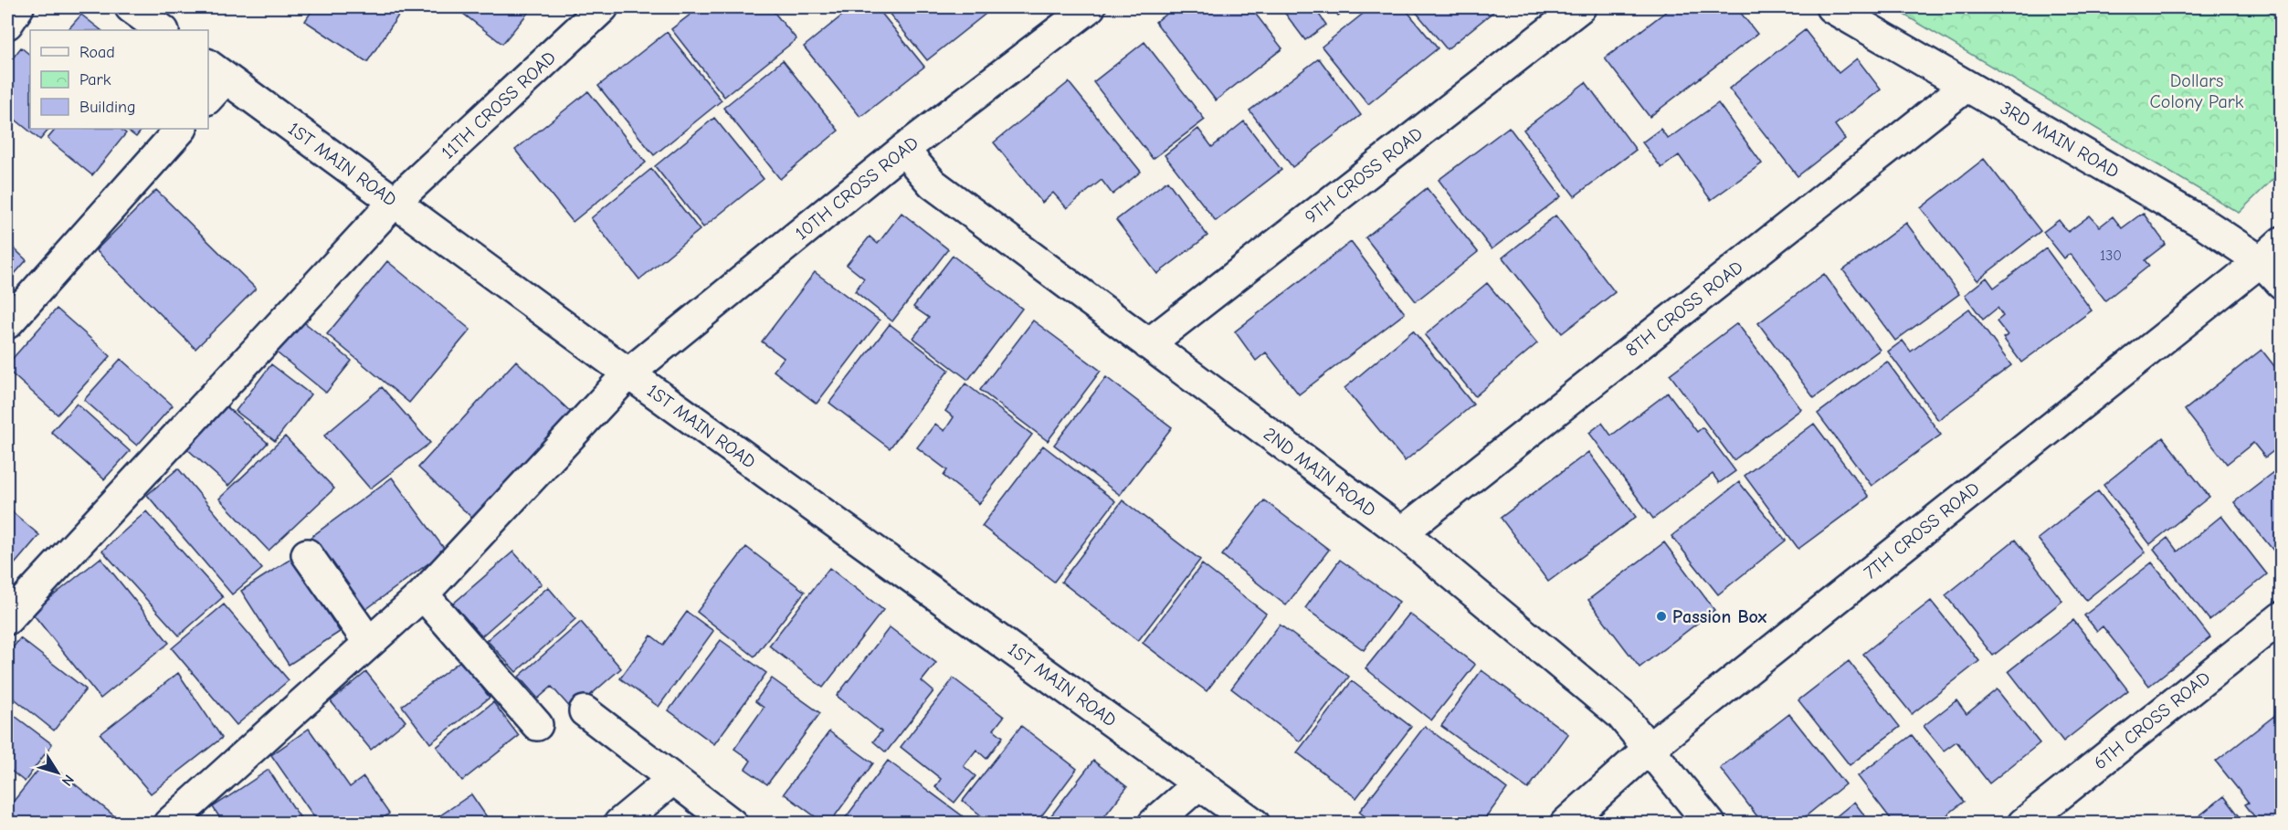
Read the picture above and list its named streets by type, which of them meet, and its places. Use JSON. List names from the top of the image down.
{
  "streets": {
    "street": [
      "11TH CROSS ROAD",
      "3RD MAIN ROAD",
      "1ST MAIN ROAD",
      "9TH CROSS ROAD",
      "10TH CROSS ROAD",
      "8TH CROSS ROAD",
      "2ND MAIN ROAD",
      "7TH CROSS ROAD",
      "6TH CROSS ROAD"
    ]
  },
  "crossings": [
    ["11TH CROSS ROAD", "1ST MAIN ROAD"],
    ["3RD MAIN ROAD", "8TH CROSS ROAD"],
    ["3RD MAIN ROAD", "7TH CROSS ROAD"],
    ["1ST MAIN ROAD", "10TH CROSS ROAD"],
    ["9TH CROSS ROAD", "2ND MAIN ROAD"],
    ["10TH CROSS ROAD", "2ND MAIN ROAD"],
    ["8TH CROSS ROAD", "2ND MAIN ROAD"],
    ["2ND MAIN ROAD", "7TH CROSS ROAD"]
  ],
  "parks": ["Dollars Colony Park"],
  "places": ["Passion Box"],
  "house_numbers": ["130"],
  "legend": ["Road", "Park", "Building"],
  "north": "bottom right"
}
